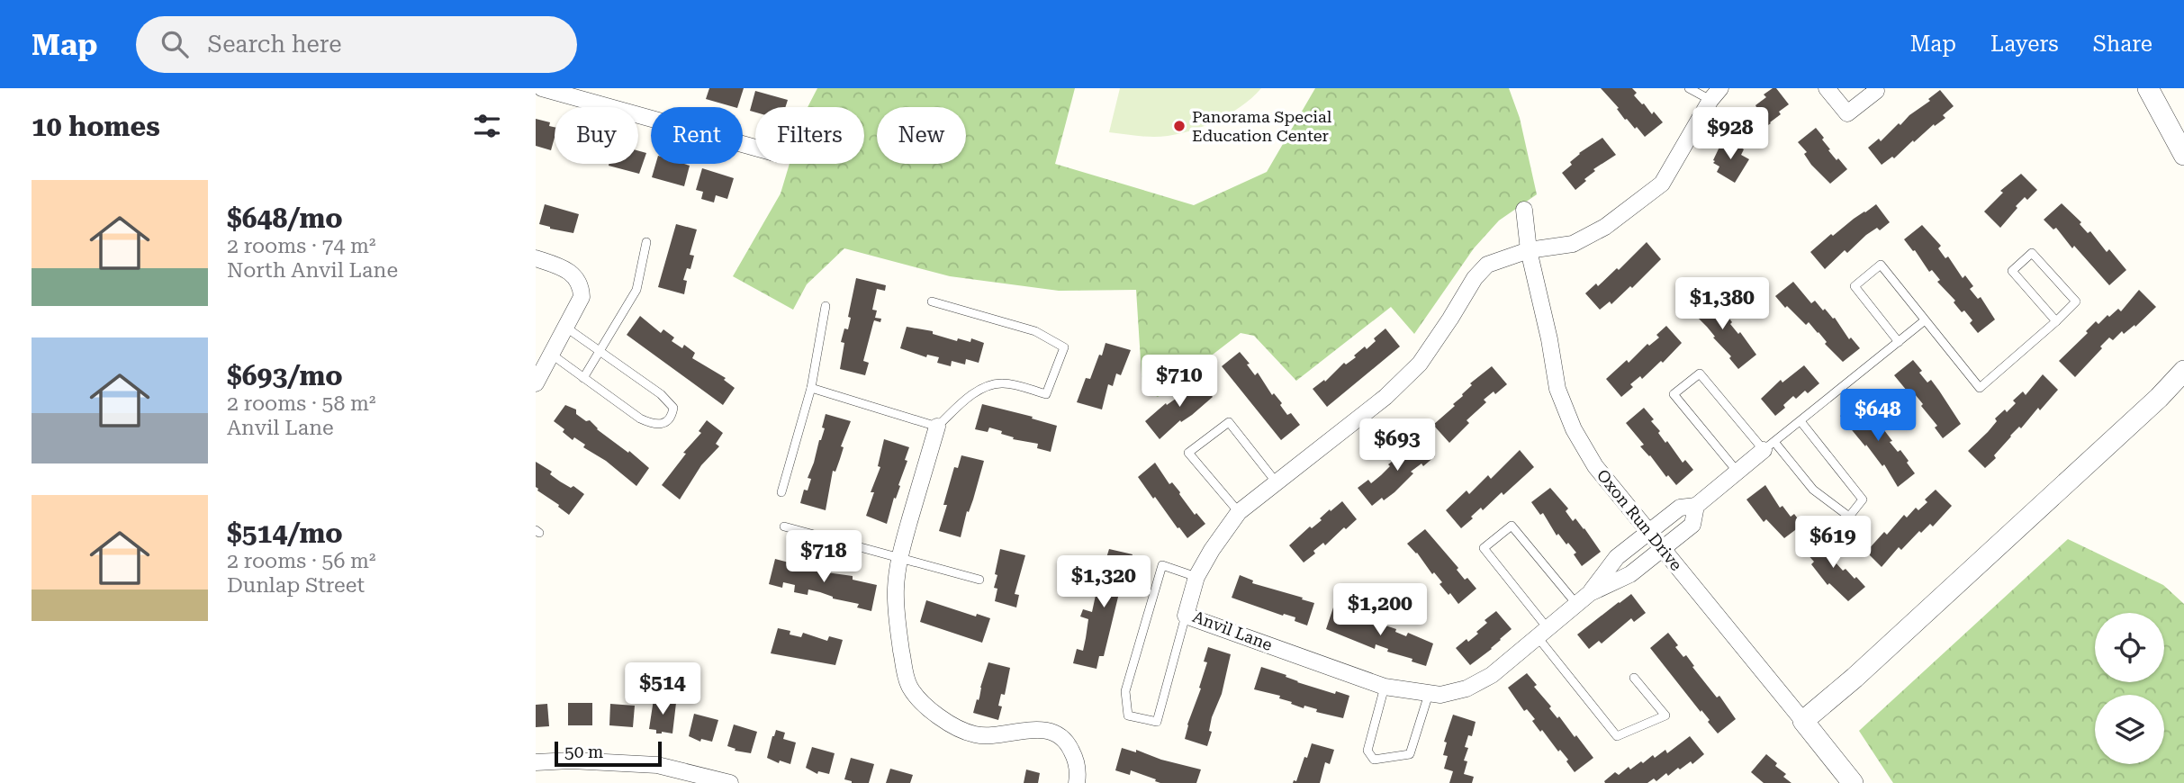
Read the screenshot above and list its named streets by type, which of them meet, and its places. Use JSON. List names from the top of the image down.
{
  "streets": {
    "street": ["Oxon Run Drive", "Anvil Lane"]
  },
  "crossings": [
    ["Oxon Run Drive", "Anvil Lane"]
  ],
  "places": ["Panorama Special Education Center"],
  "scale_bar": "50 m",
  "page": {
    "header": "Map",
    "search": "Search here",
    "nav": ["Map", "Layers", "Share"],
    "heading": "10 homes",
    "price": [
      "$928",
      "$1,380",
      "$710",
      "$648",
      "$693",
      "$619",
      "$718",
      "$1,320",
      "$1,200",
      "$514"
    ],
    "chip": [
      "Buy",
      "Rent",
      "Filters",
      "New"
    ],
    "list": [
      {
        "name": "$648/mo",
        "note": "2 rooms · 74 m² · North Anvil Lane"
      },
      {
        "name": "$693/mo",
        "note": "2 rooms · 58 m² · Anvil Lane"
      },
      {
        "name": "$514/mo",
        "note": "2 rooms · 56 m² · Dunlap Street"
      }
    ],
    "scale": "50 m"
  }
}
